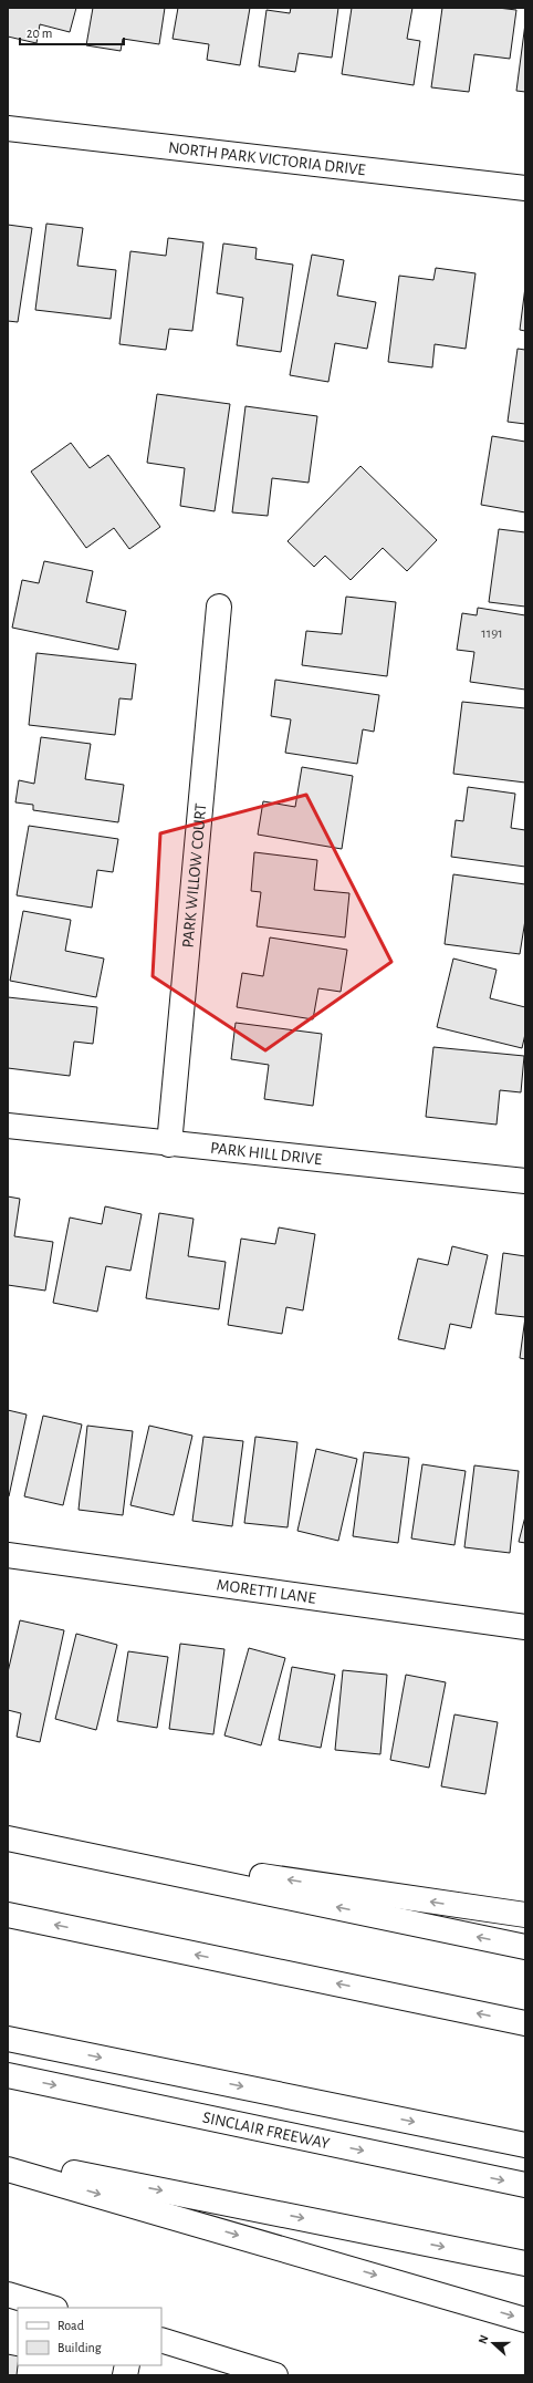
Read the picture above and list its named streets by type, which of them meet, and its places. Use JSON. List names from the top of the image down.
{
  "streets": {
    "main road": [
      "NORTH PARK VICTORIA DRIVE",
      "PARK WILLOW COURT",
      "PARK HILL DRIVE",
      "MORETTI LANE",
      "SINCLAIR FREEWAY"
    ]
  },
  "crossings": [
    ["PARK WILLOW COURT", "PARK HILL DRIVE"]
  ],
  "house_numbers": ["1191"],
  "legend": ["Road", "Building"],
  "scale_bar": "20 m",
  "north": "left"
}
